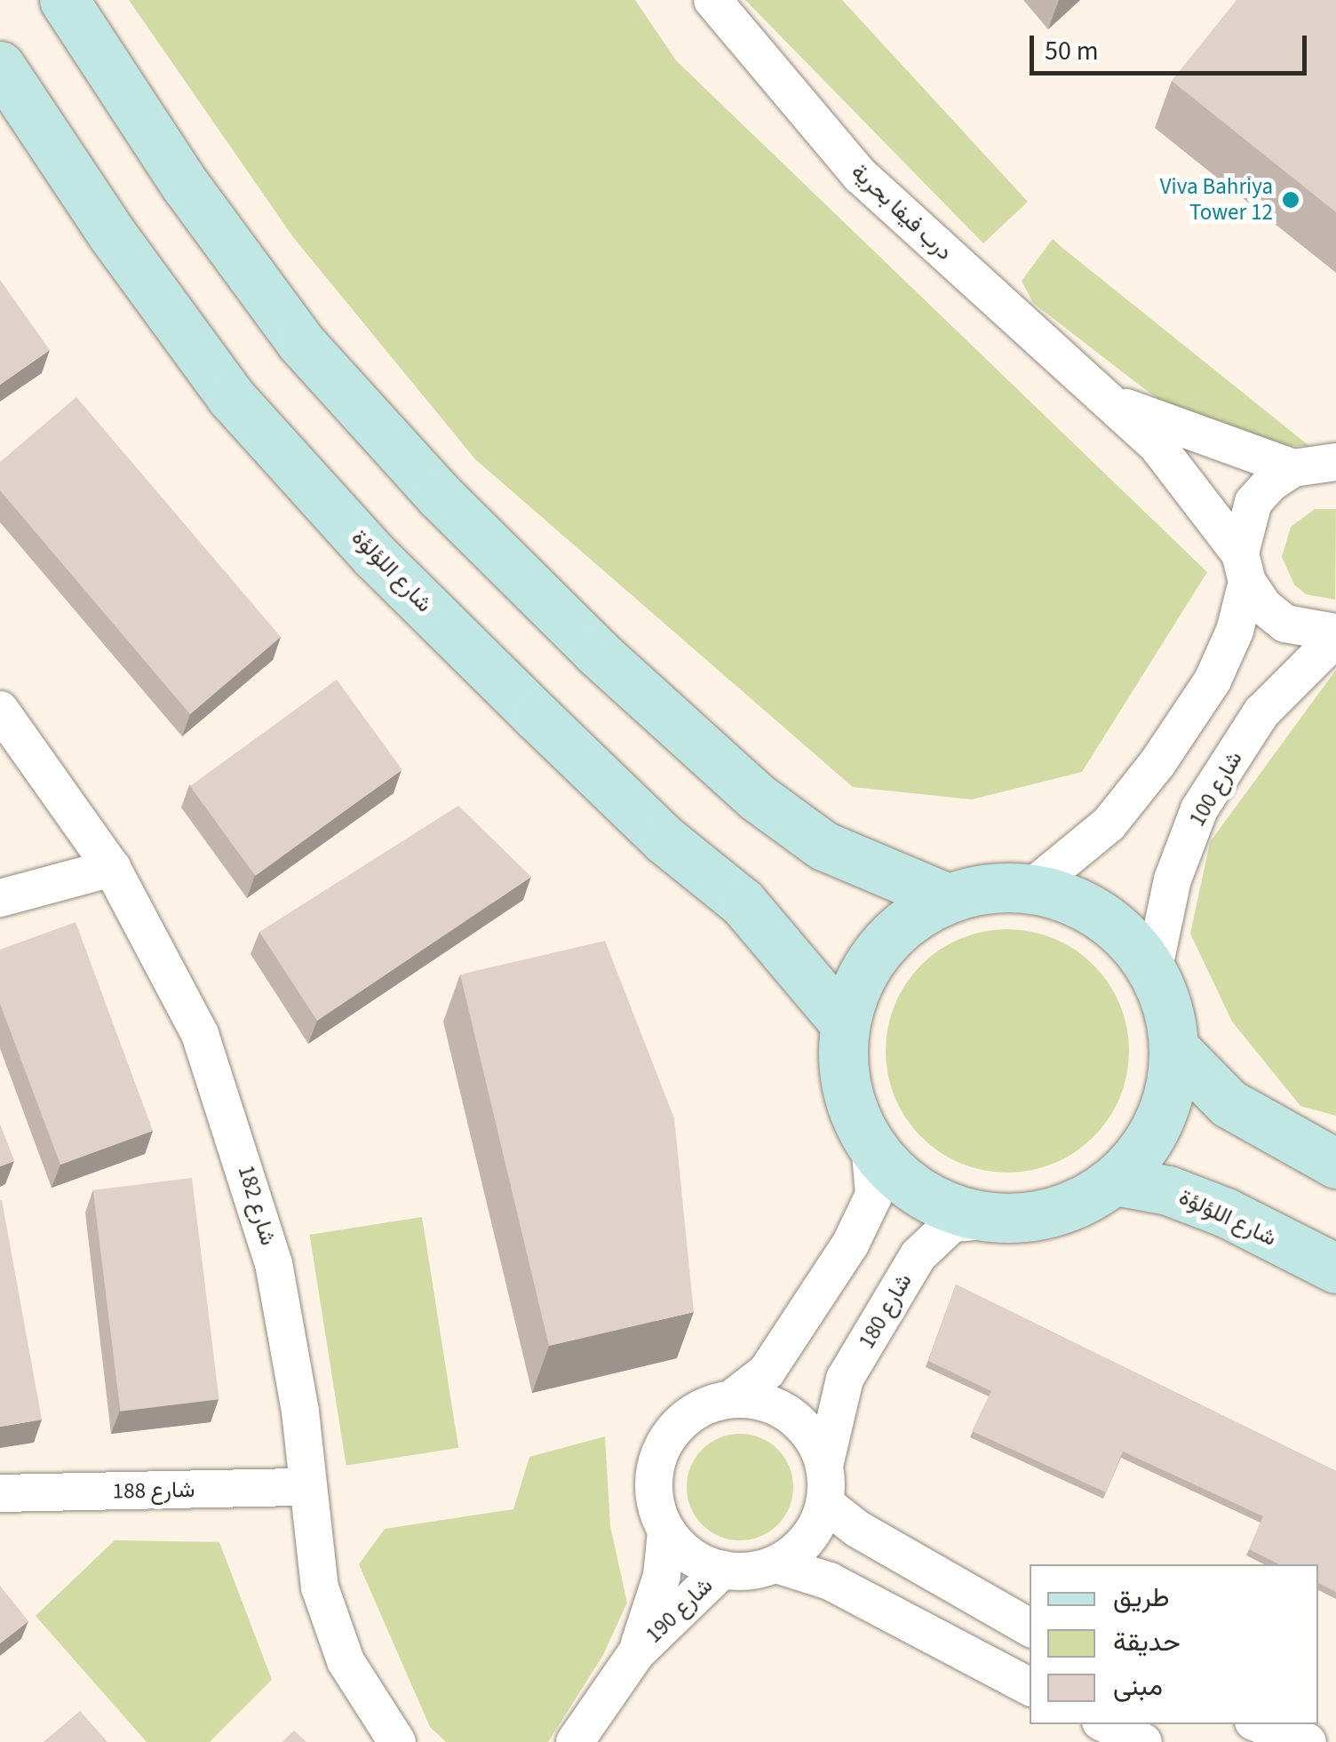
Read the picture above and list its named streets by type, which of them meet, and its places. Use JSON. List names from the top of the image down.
{
  "streets": {
    "main road": ["شارع اللؤلؤة"],
    "street": [
      "درب فيفا بحرية",
      "شارع 100",
      "شارع 182",
      "شارع 180",
      "شارع 188",
      "شارع 190"
    ]
  },
  "crossings": [
    ["درب فيفا بحرية", "شارع 100"],
    ["شارع 182", "شارع 188"],
    ["شارع 180", "شارع 190"]
  ],
  "places": ["Viva Bahriya Tower 12"],
  "legend": ["طريق", "حديقة", "مبنى"],
  "scale_bar": "50 m"
}
